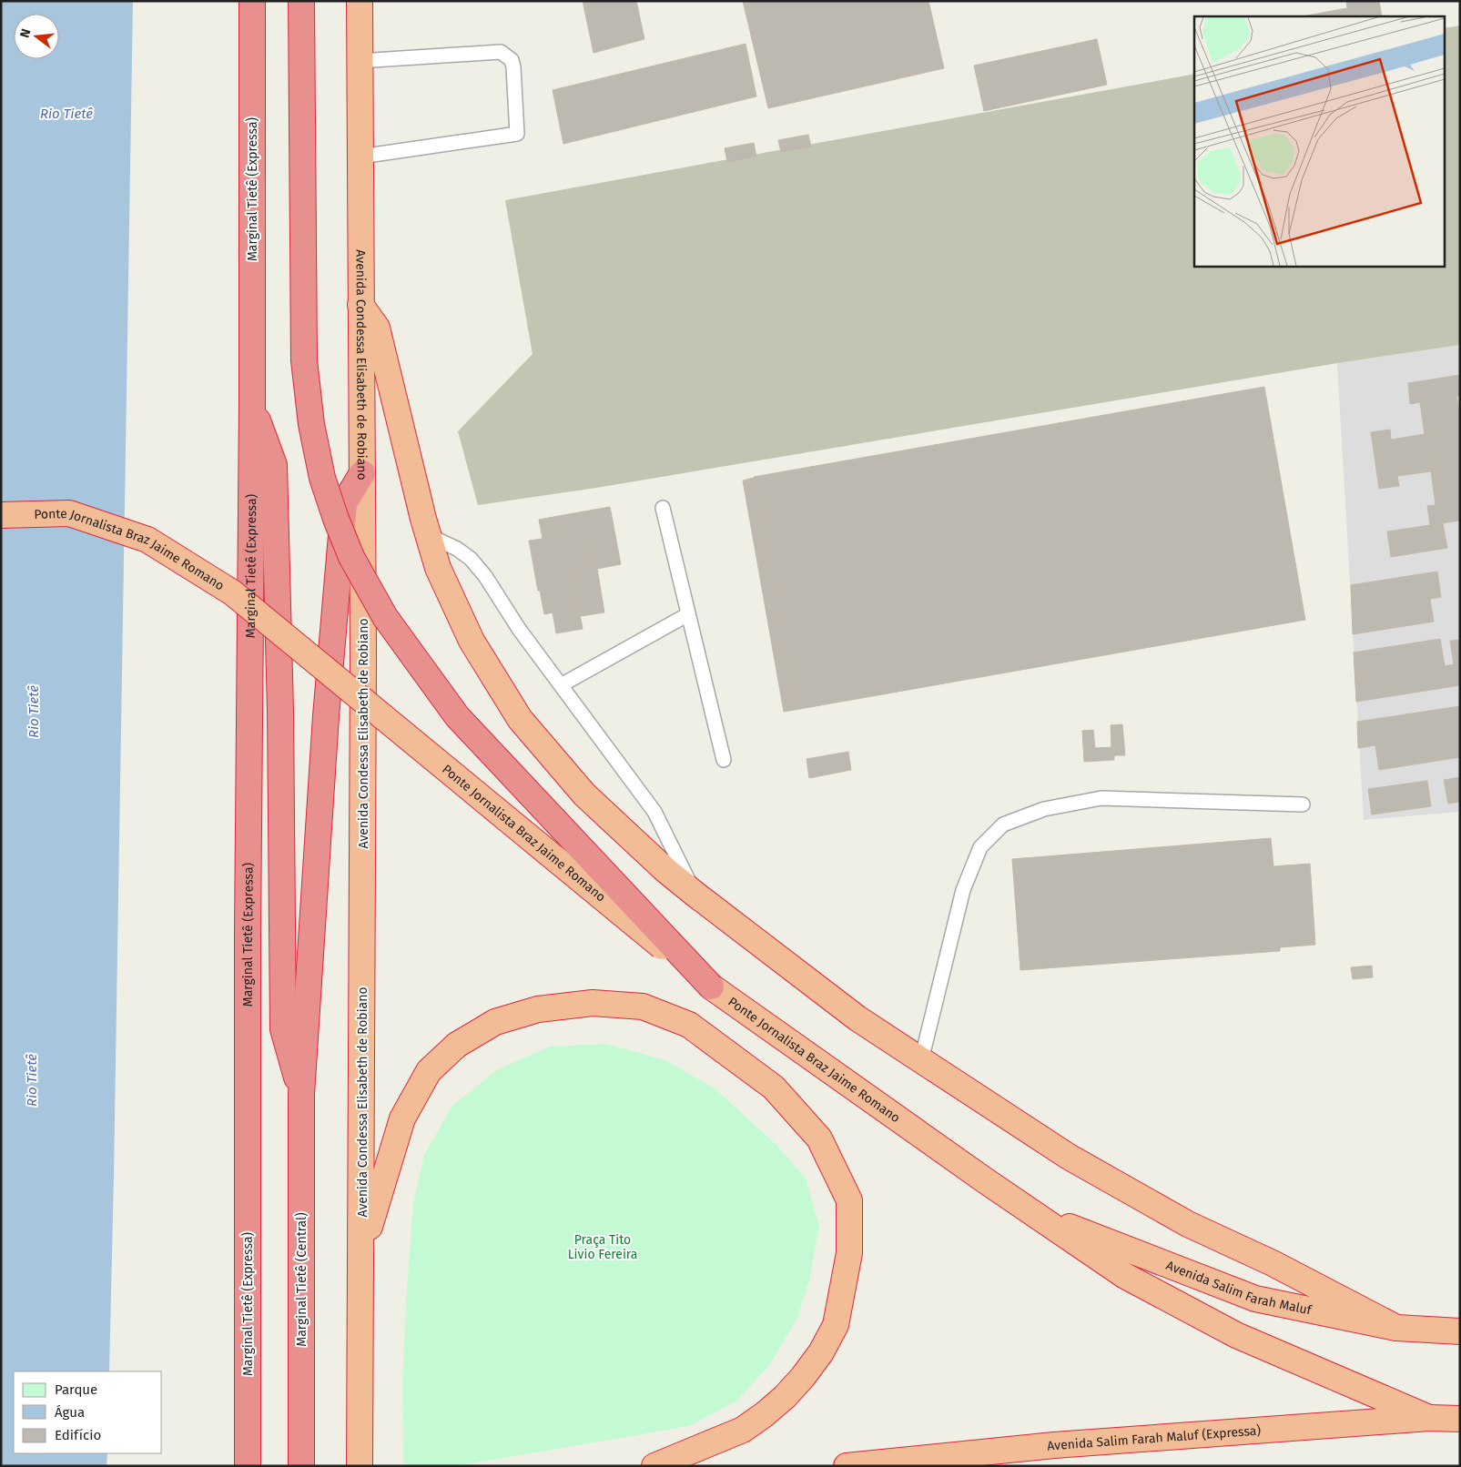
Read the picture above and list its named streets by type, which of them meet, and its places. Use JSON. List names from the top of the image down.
{
  "streets": {
    "highway": [
      "Marginal Tietê (Expressa)",
      "Avenida Condessa Elisabeth de Robiano",
      "Ponte Jornalista Braz Jaime Romano",
      "Marginal Tietê (Central)",
      "Avenida Salim Farah Maluf",
      "Avenida Salim Farah Maluf (Expressa)"
    ]
  },
  "crossings": [
    ["Marginal Tietê (Expressa)", "Marginal Tietê (Central)"],
    ["Ponte Jornalista Braz Jaime Romano", "Avenida Salim Farah Maluf"]
  ],
  "water": ["Rio Tietê"],
  "parks": ["Praça Tito Livio Fereira"],
  "legend": ["Parque", "Água", "Edifício"],
  "north": "left"
}
